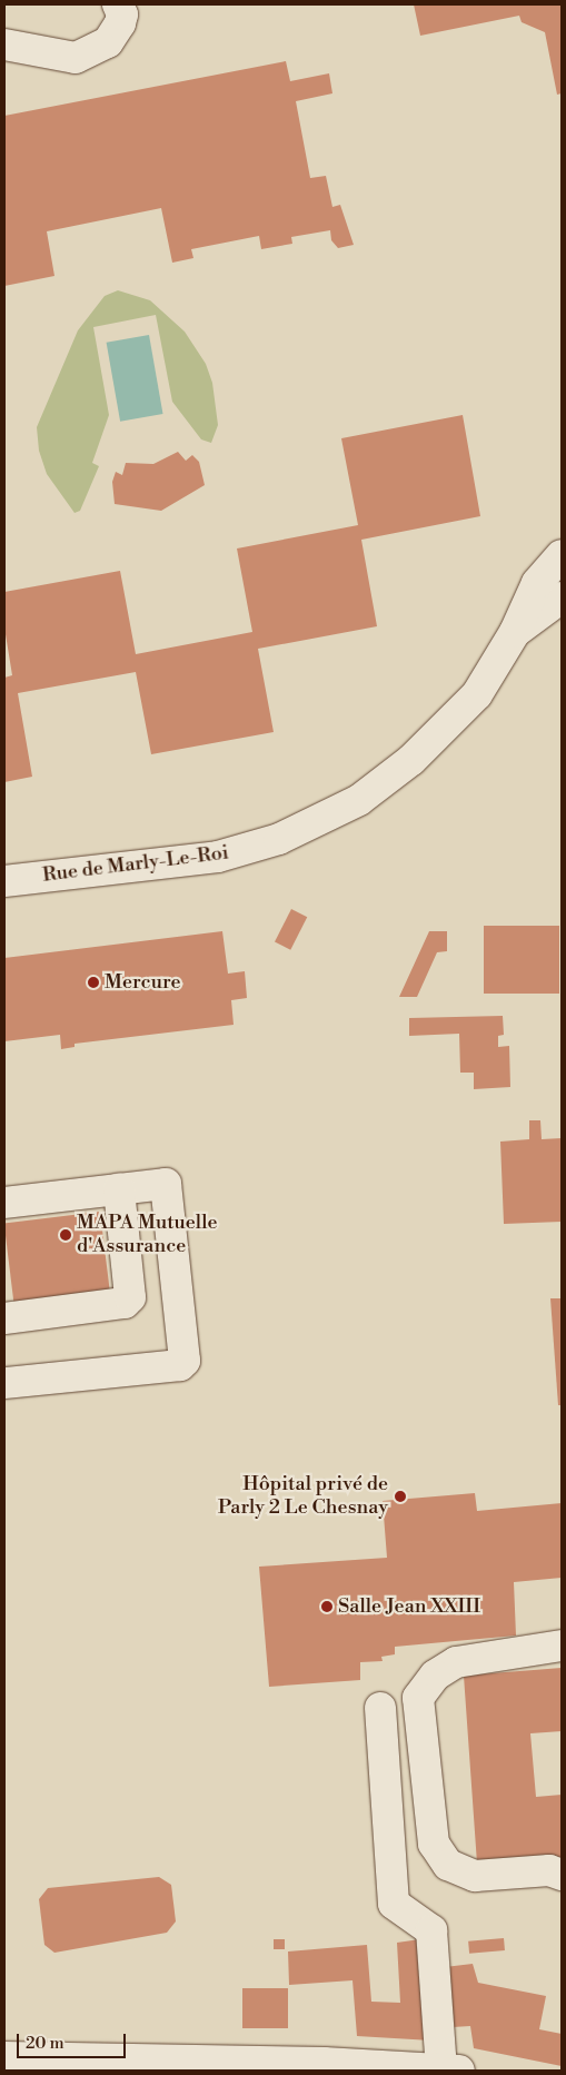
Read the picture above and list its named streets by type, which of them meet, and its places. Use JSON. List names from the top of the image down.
{
  "streets": {
    "street": ["Rue de Marly-Le-Roi"]
  },
  "places": [
    "Mercure",
    "MAPA Mutuelle d'Assurance",
    "Hôpital privé de Parly 2 Le Chesnay",
    "Salle Jean XXIII"
  ],
  "scale_bar": "20 m"
}
